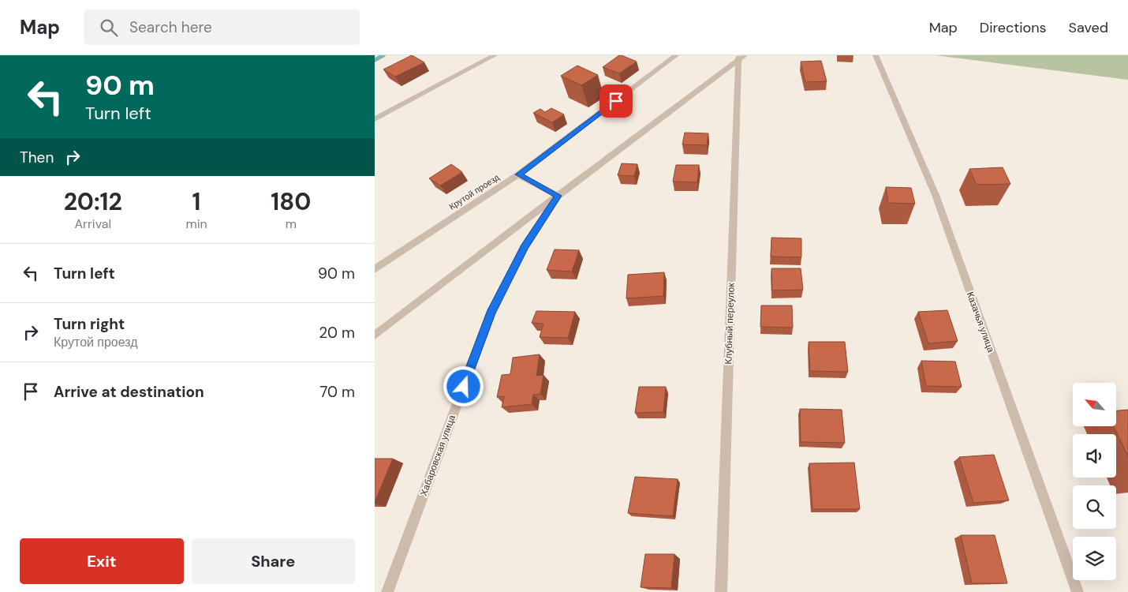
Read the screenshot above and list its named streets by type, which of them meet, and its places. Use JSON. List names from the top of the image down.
{
  "streets": {
    "street": [
      "Крутой проезд",
      "Казачья улица",
      "Клубный переулок",
      "Хабаровская улица"
    ]
  },
  "north": "top left",
  "page": {
    "header": "Map",
    "search": "Search here",
    "nav": ["Map", "Directions", "Saved"],
    "turn": ["90 m", "Turn left"],
    "then": "Then",
    "eta": [
      "20:12",
      "Arrival",
      "1",
      "min",
      "180",
      "m"
    ],
    "list": [
      {
        "name": "Turn left",
        "value": "90 m"
      },
      {
        "name": "Turn right",
        "note": "Крутой проезд",
        "value": "20 m"
      },
      {
        "name": "Arrive at destination",
        "value": "70 m"
      }
    ],
    "buttons": ["Exit", "Share"]
  }
}
